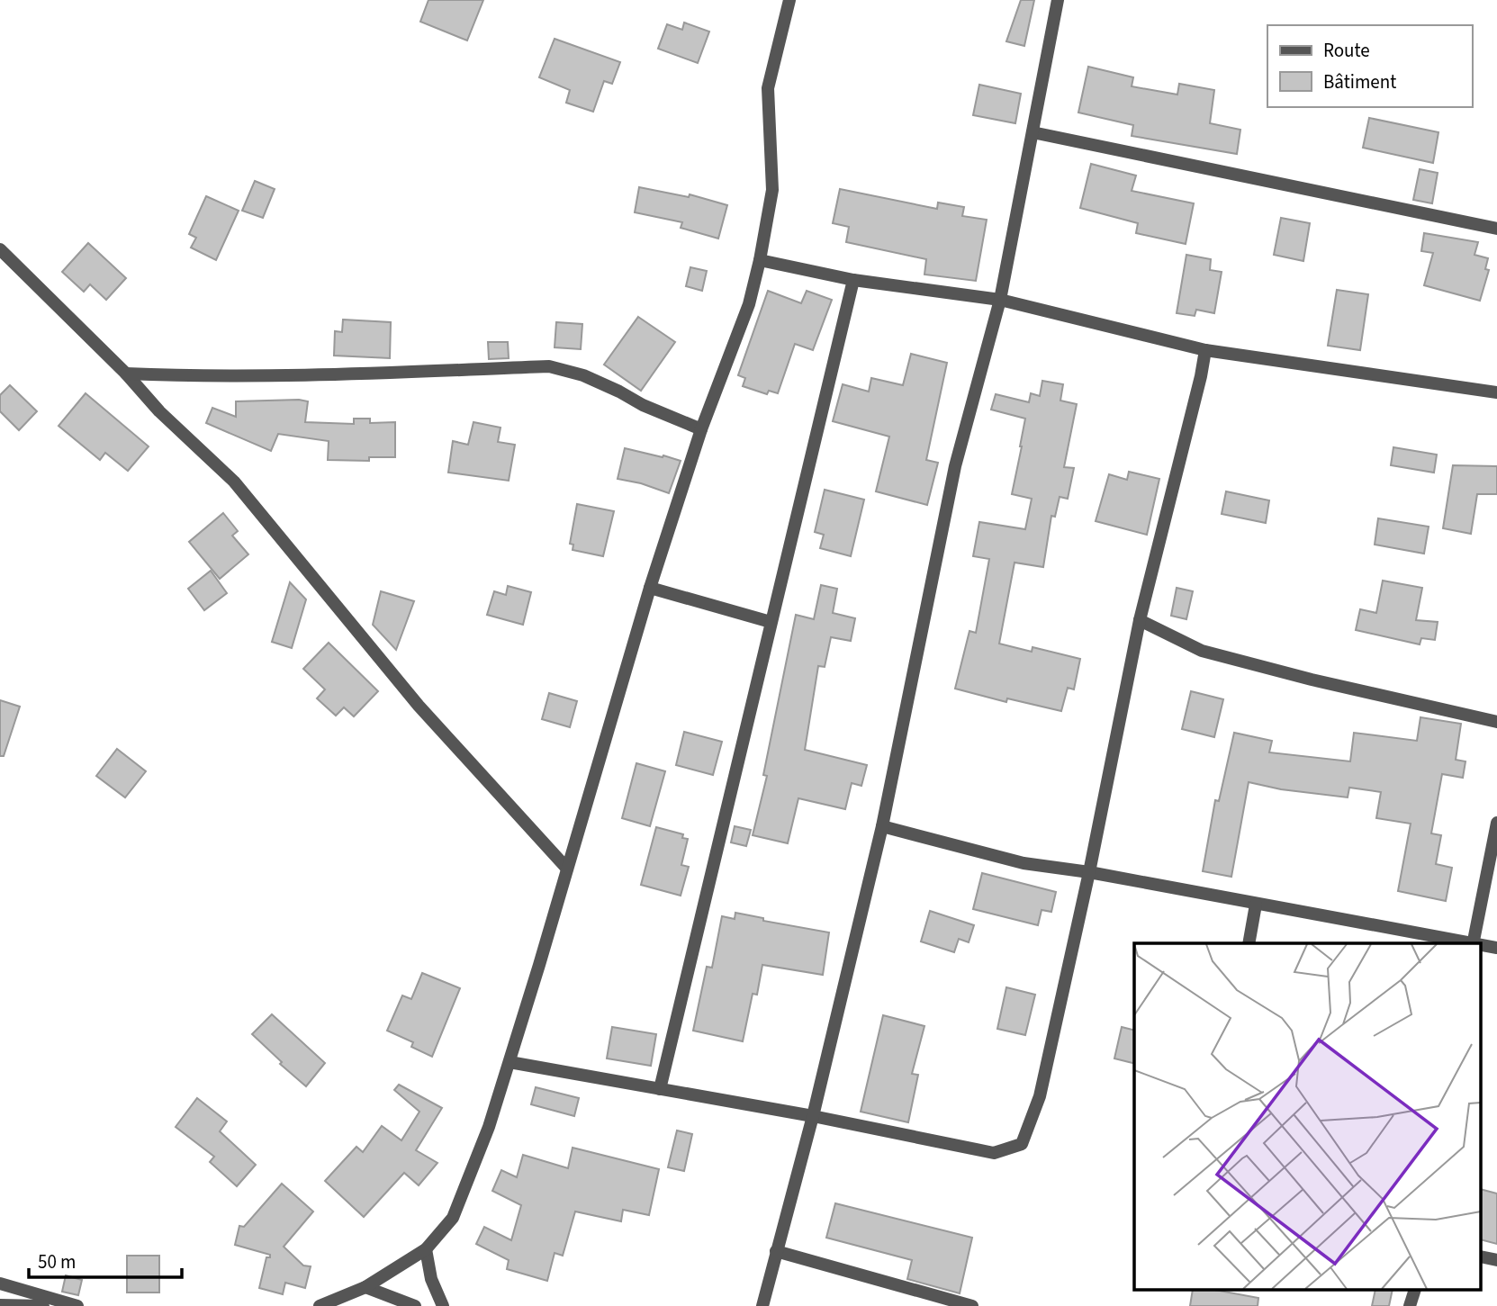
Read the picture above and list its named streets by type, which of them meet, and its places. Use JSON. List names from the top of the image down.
{
  "legend": ["Route", "Bâtiment"],
  "scale_bar": "50 m"
}
